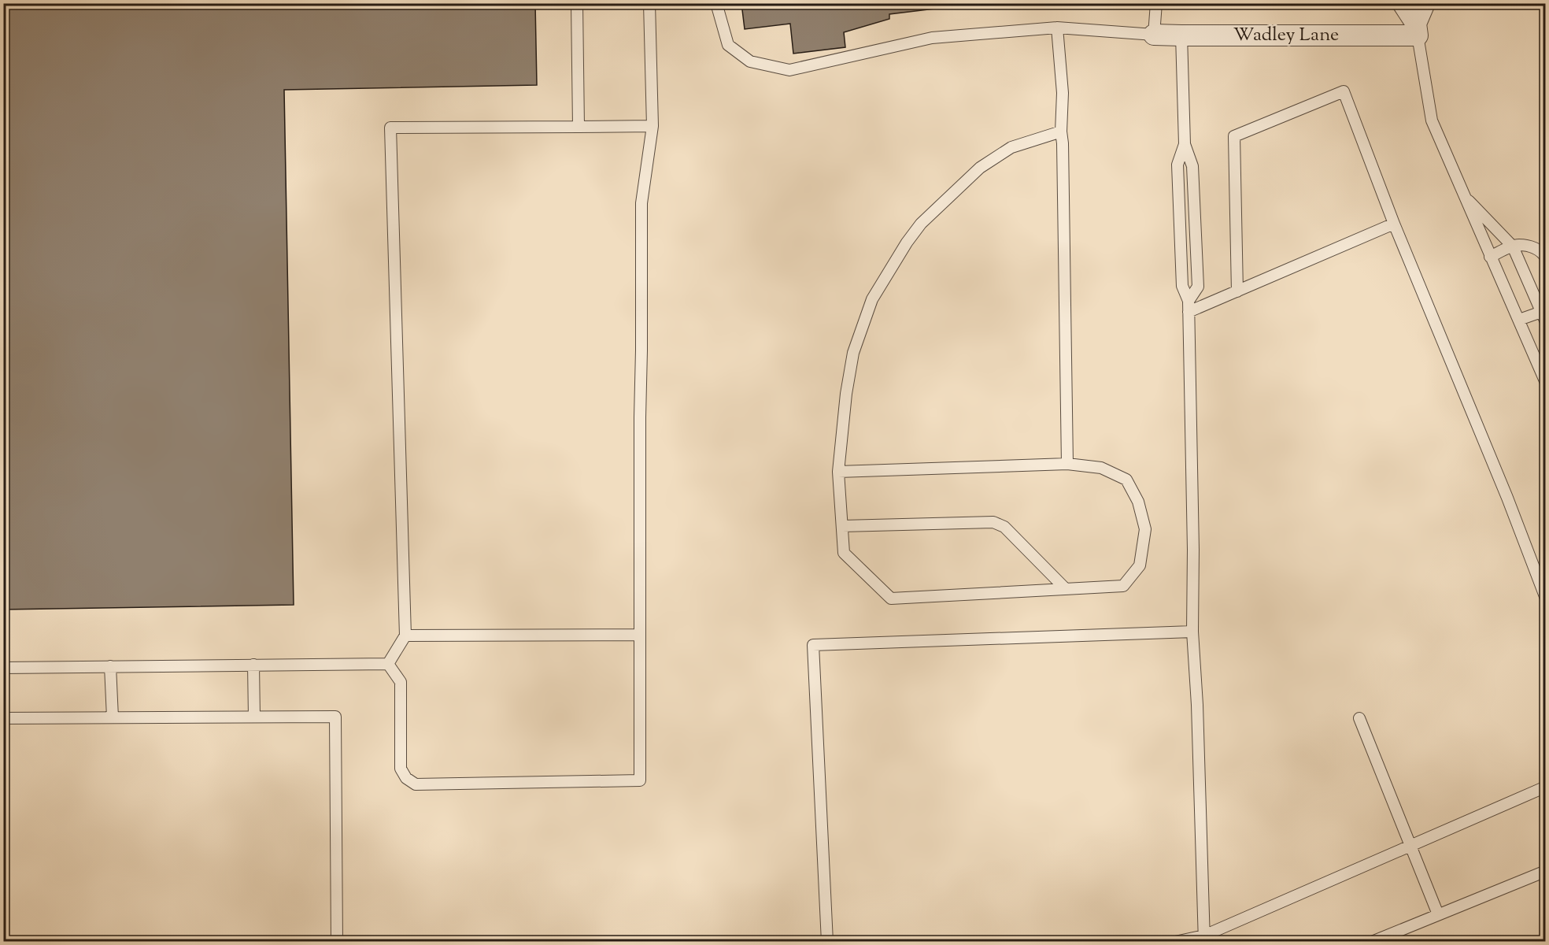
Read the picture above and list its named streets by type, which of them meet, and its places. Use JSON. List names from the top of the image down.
{
  "streets": {
    "street": ["Wadley Lane"]
  }
}
